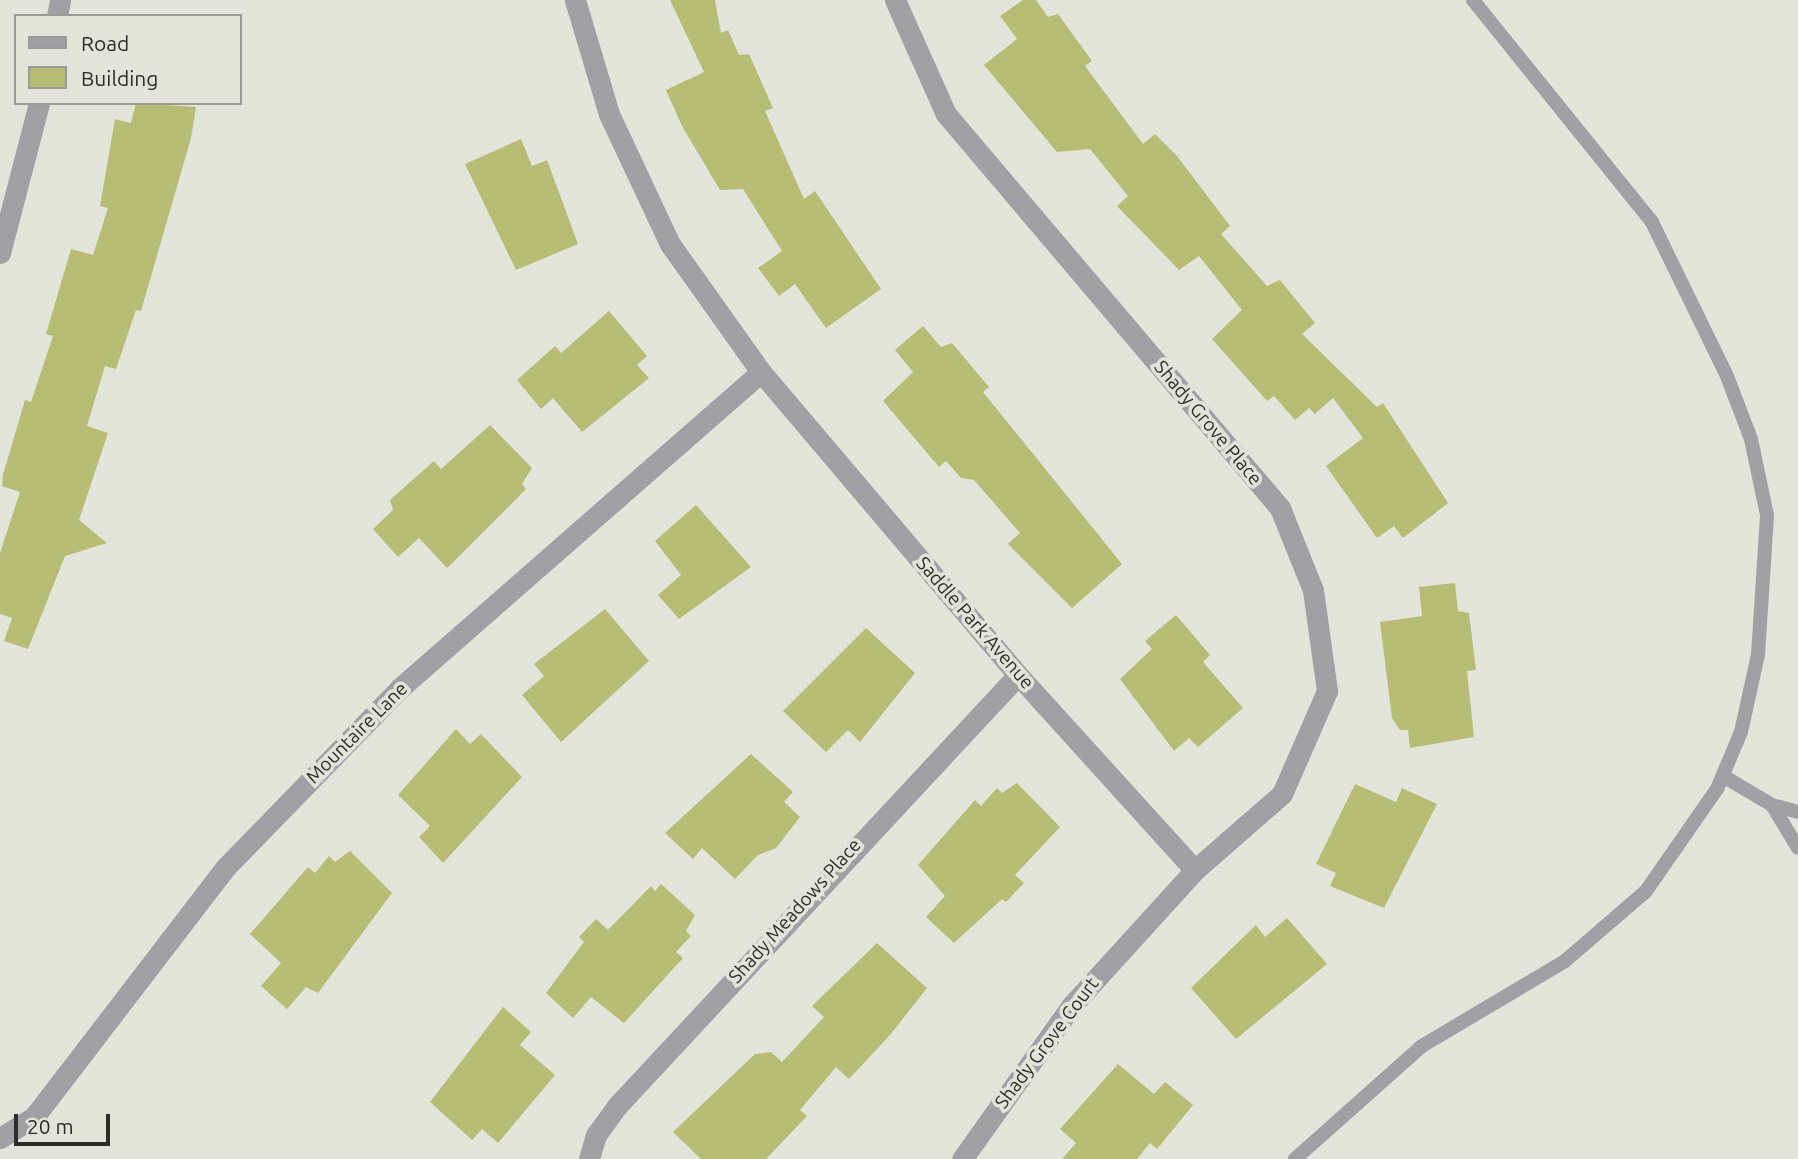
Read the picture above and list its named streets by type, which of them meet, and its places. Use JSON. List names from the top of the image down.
{
  "streets": {
    "street": [
      "Shady Grove Place",
      "Saddle Park Avenue",
      "Mountaire Lane",
      "Shady Meadows Place",
      "Shady Grove Court"
    ]
  },
  "crossings": [
    ["Shady Grove Place", "Saddle Park Avenue"],
    ["Shady Grove Place", "Shady Grove Court"],
    ["Saddle Park Avenue", "Mountaire Lane"],
    ["Saddle Park Avenue", "Shady Meadows Place"],
    ["Saddle Park Avenue", "Shady Grove Court"]
  ],
  "legend": ["Road", "Building"],
  "scale_bar": "20 m"
}
